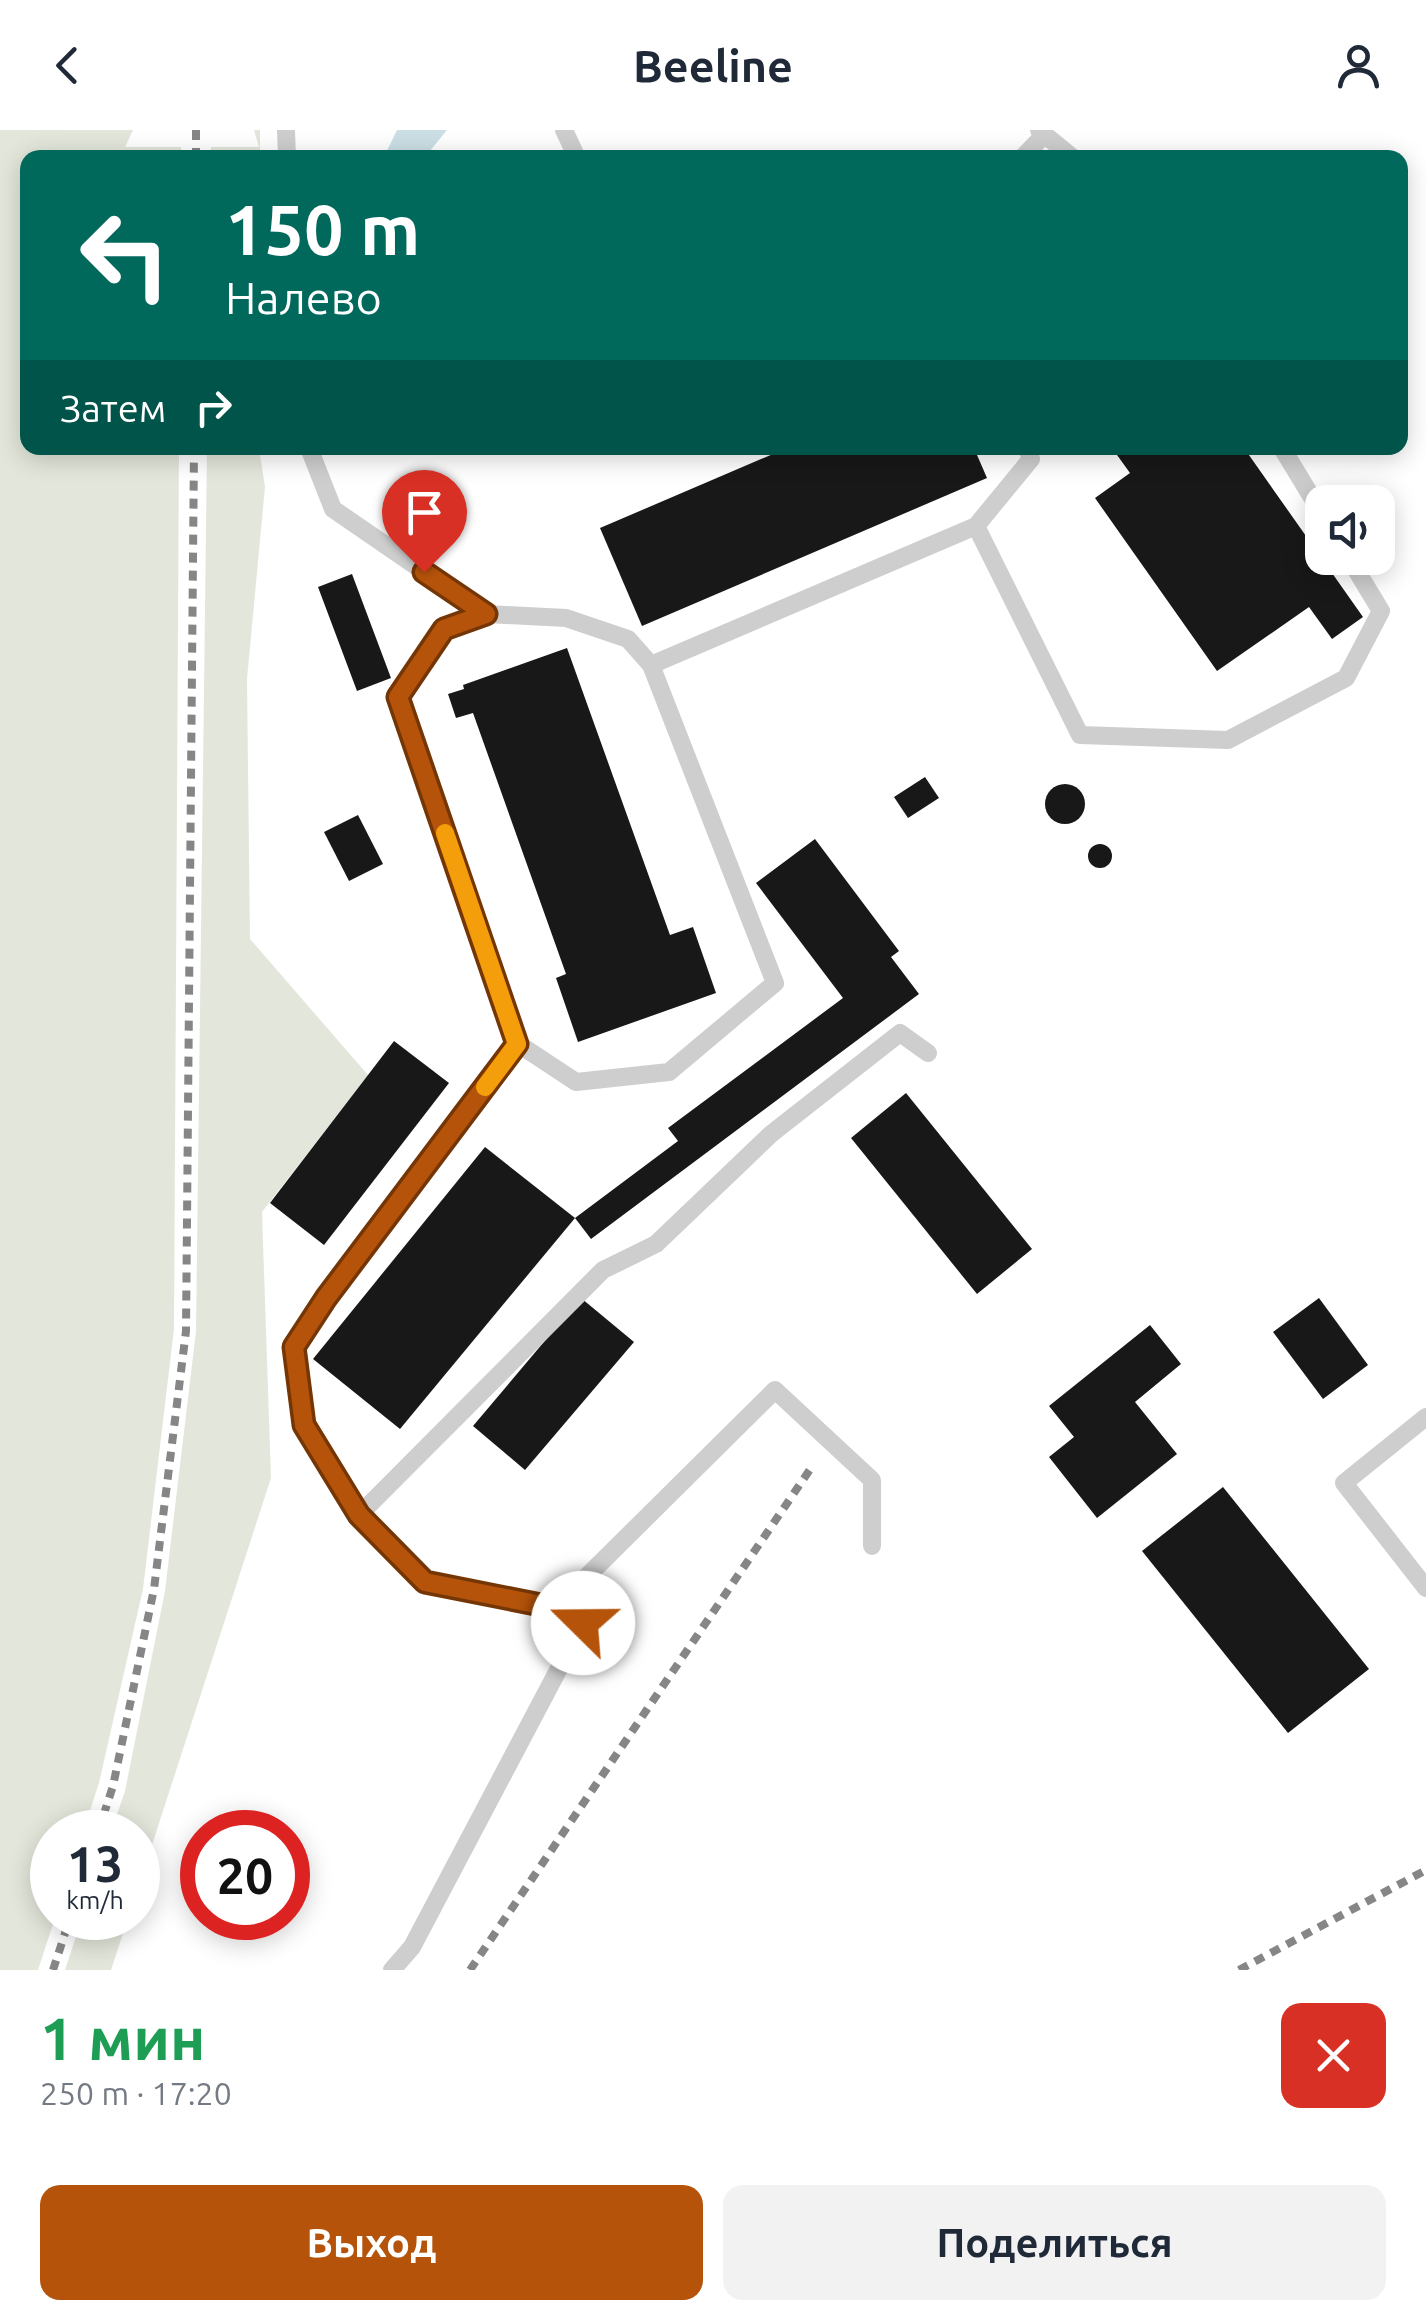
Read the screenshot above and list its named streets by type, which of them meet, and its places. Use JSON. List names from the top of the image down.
{
  "page": {
    "header": "Beeline",
    "turn": ["150 m", "Налево"],
    "then": "Затем",
    "speed": "13 km/h",
    "limit": "20",
    "heading": ["1 мин", "250 m · 17:20"],
    "buttons": ["Выход", "Поделиться"]
  }
}
